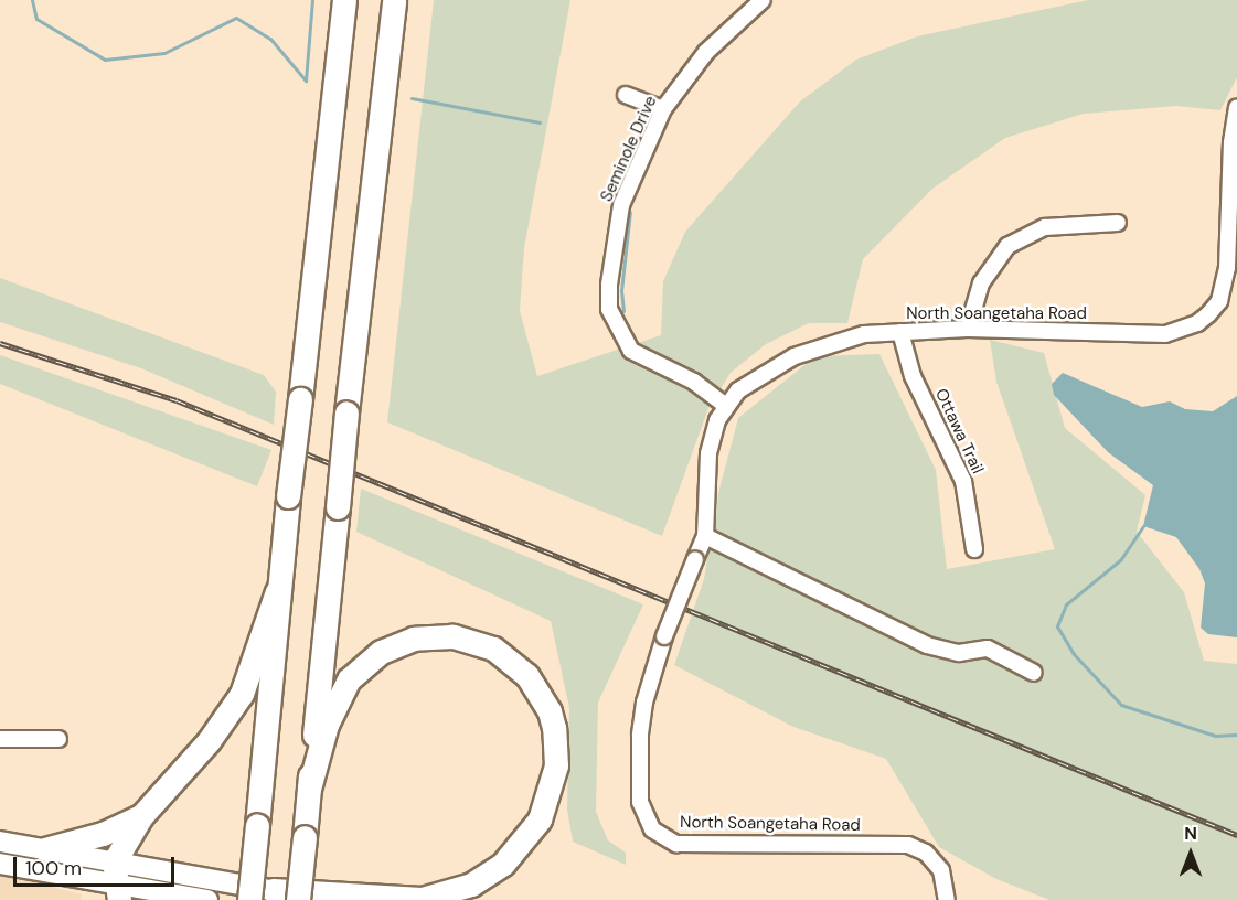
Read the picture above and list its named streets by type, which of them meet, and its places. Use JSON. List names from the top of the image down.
{
  "streets": {
    "street": ["Seminole Drive", "North Soangetaha Road", "Ottawa Trail"]
  },
  "crossings": [
    ["Seminole Drive", "North Soangetaha Road"],
    ["North Soangetaha Road", "Ottawa Trail"]
  ],
  "scale_bar": "100 m",
  "north": "top"
}
